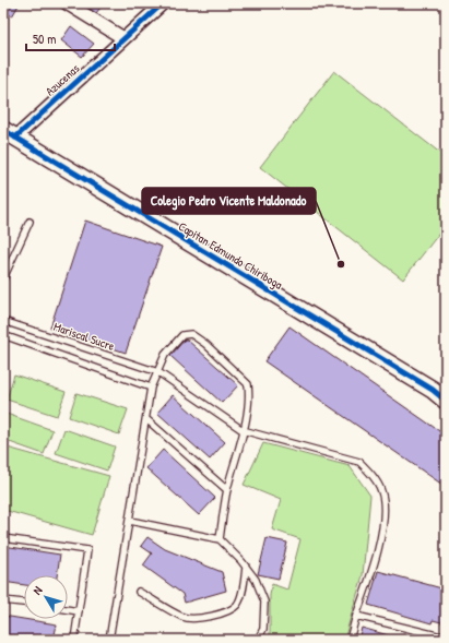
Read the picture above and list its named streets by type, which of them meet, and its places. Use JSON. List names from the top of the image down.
{
  "streets": {
    "street": ["Azucenas", "Capitan Edmundo Chiriboga"],
    "lane": ["Mariscal Sucre"]
  },
  "crossings": [
    ["Azucenas", "Capitan Edmundo Chiriboga"]
  ],
  "places": ["Colegio Pedro Vicente Maldonado"],
  "scale_bar": "50 m",
  "north": "top left"
}
